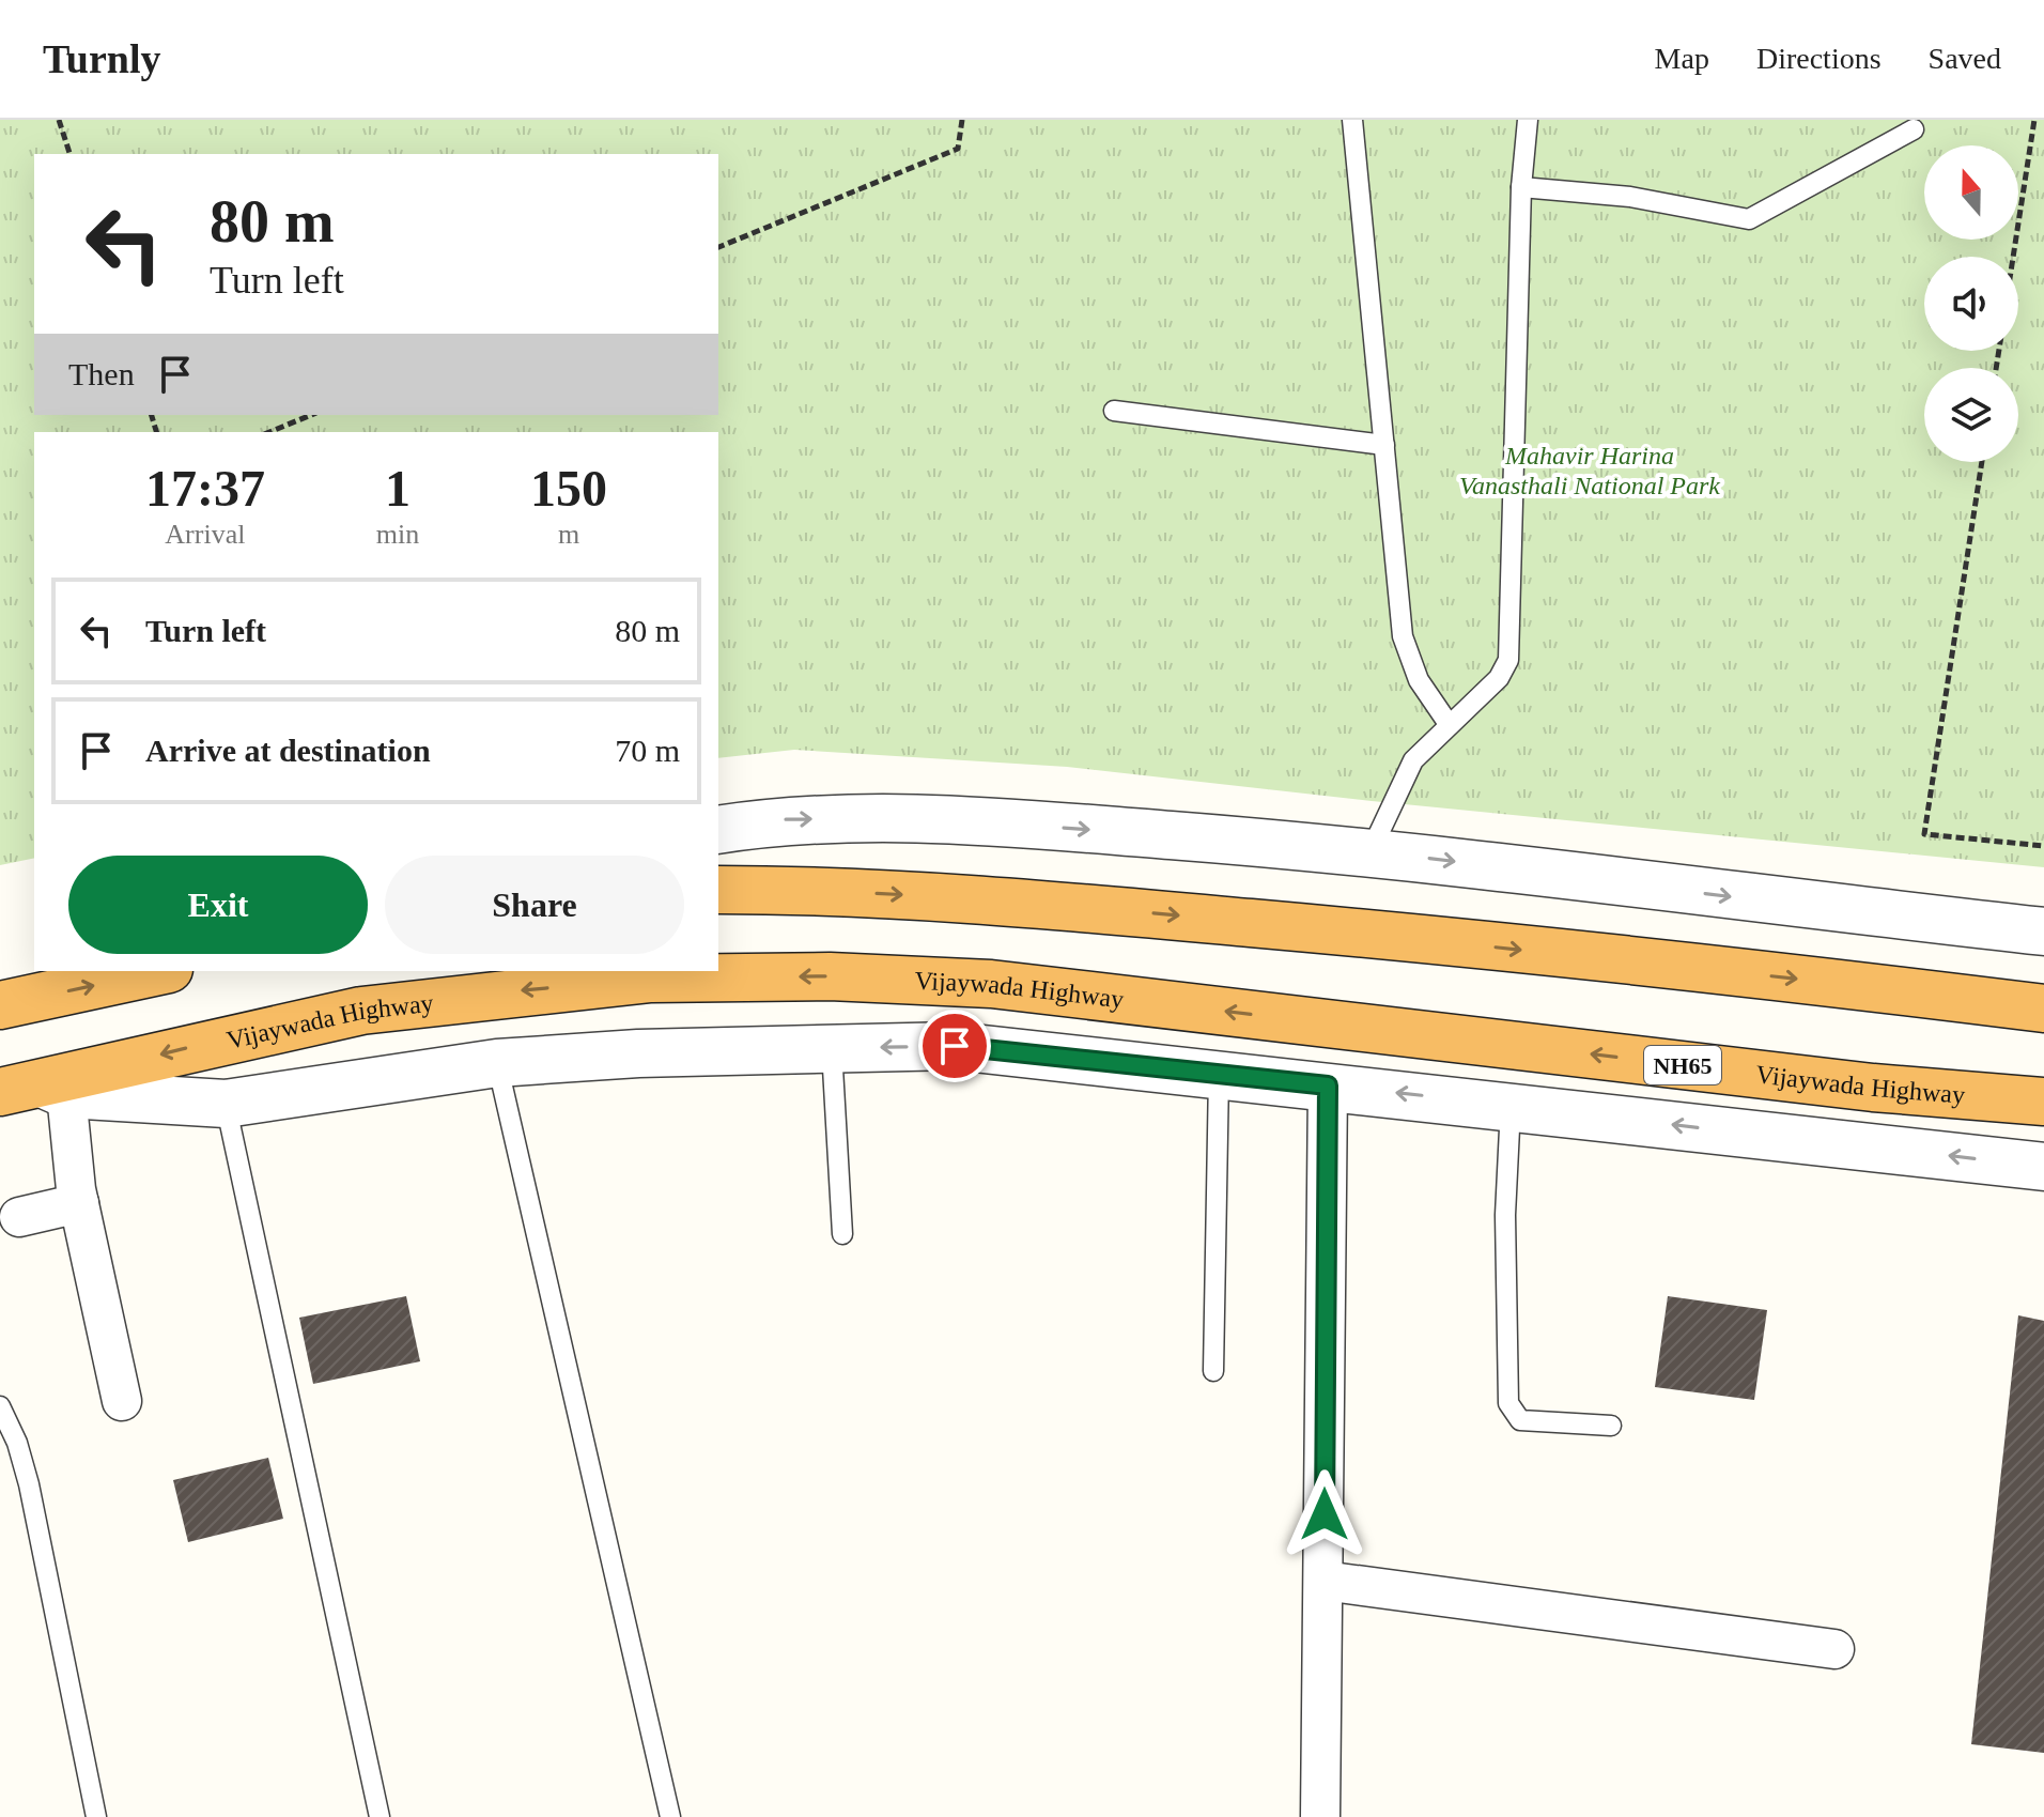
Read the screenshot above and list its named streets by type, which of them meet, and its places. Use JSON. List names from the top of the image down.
{
  "streets": {
    "highway": ["Vijaywada Highway", "NH65"]
  },
  "parks": ["Mahavir Harina Vanasthali National Park"],
  "north": "top",
  "page": {
    "header": "Turnly",
    "nav": ["Map", "Directions", "Saved"],
    "turn": ["80 m", "Turn left"],
    "then": "Then",
    "eta": [
      "17:37",
      "Arrival",
      "1",
      "min",
      "150",
      "m"
    ],
    "list": [
      {
        "name": "Turn left",
        "value": "80 m"
      },
      {
        "name": "Arrive at destination",
        "value": "70 m"
      }
    ],
    "buttons": ["Exit", "Share"]
  }
}
